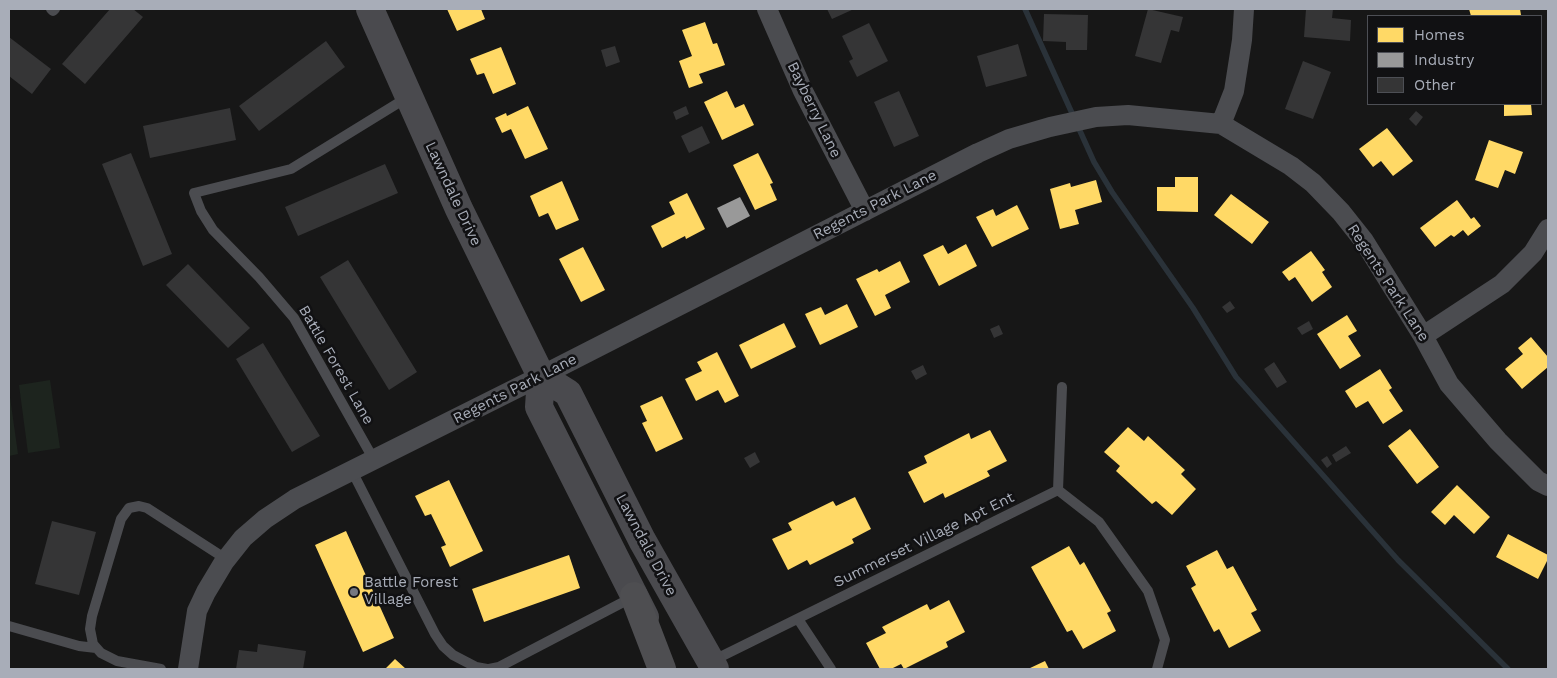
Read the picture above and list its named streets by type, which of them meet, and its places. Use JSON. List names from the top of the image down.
{
  "streets": {
    "main road": ["Lawndale Drive"],
    "street": ["Bayberry Lane", "Regents Park Lane"],
    "lane": ["Battle Forest Lane", "Summerset Village Apt Ent"]
  },
  "crossings": [
    ["Bayberry Lane", "Regents Park Lane"],
    ["Lawndale Drive", "Regents Park Lane"],
    ["Lawndale Drive", "Battle Forest Lane"],
    ["Lawndale Drive", "Summerset Village Apt Ent"],
    ["Regents Park Lane", "Battle Forest Lane"]
  ],
  "places": ["Battle Forest Village"],
  "legend": ["Homes", "Industry", "Other"]
}
